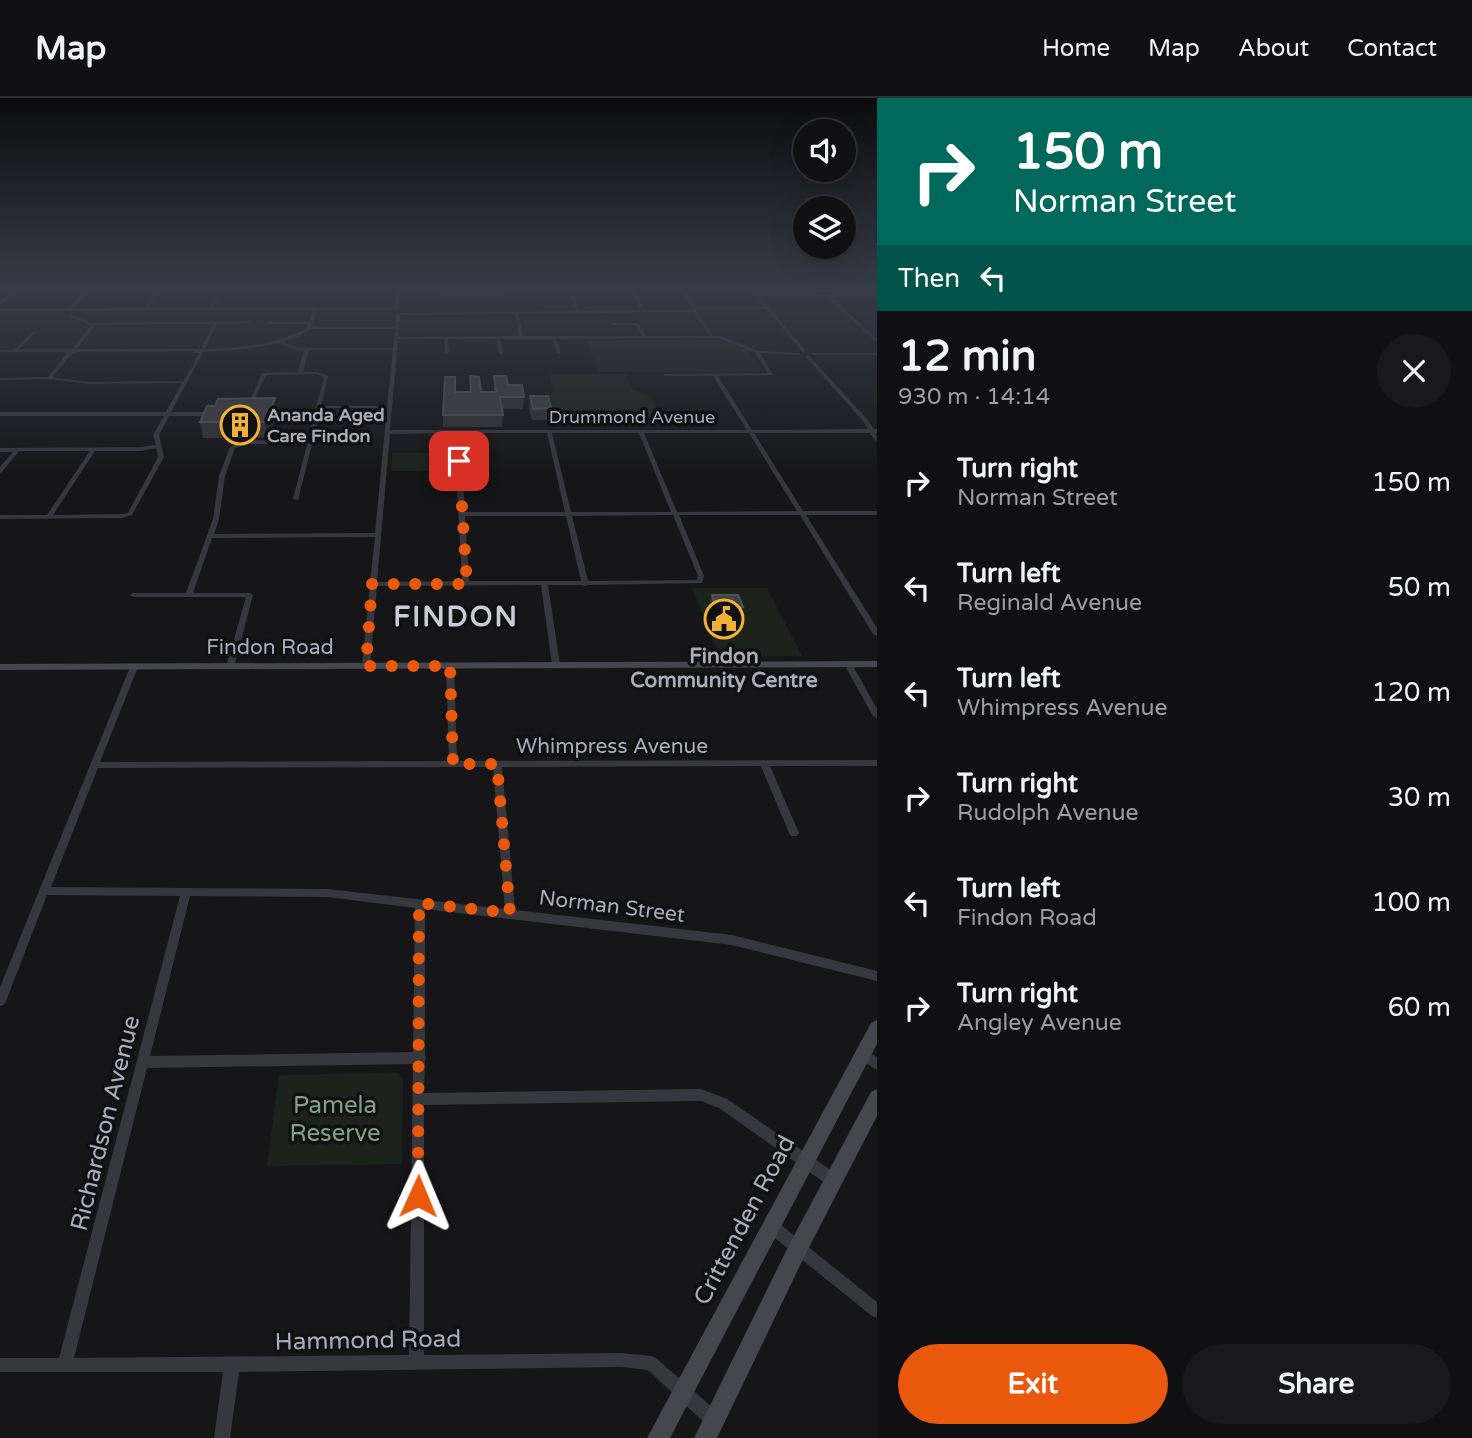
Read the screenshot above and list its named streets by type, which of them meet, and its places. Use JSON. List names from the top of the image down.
{
  "streets": {
    "main road": ["Findon Road", "Crittenden Road"],
    "street": [
      "Drummond Avenue",
      "Whimpress Avenue",
      "Norman Street",
      "Richardson Avenue",
      "Hammond Road"
    ]
  },
  "crossings": [
    ["Norman Street", "Richardson Avenue"],
    ["Richardson Avenue", "Hammond Road"],
    ["Crittenden Road", "Hammond Road"]
  ],
  "districts": ["FINDON"],
  "parks": ["Pamela Reserve"],
  "places": {
    "building": ["Ananda Aged Care Findon"],
    "public building": ["Findon Community Centre"]
  },
  "page": {
    "header": "Map",
    "nav": [
      "Home",
      "Map",
      "About",
      "Contact"
    ],
    "turn": ["150 m", "Norman Street"],
    "then": "Then",
    "heading": ["12 min", "930 m · 14:14"],
    "list": [
      {
        "name": "Turn right",
        "note": "Norman Street",
        "value": "150 m"
      },
      {
        "name": "Turn left",
        "note": "Reginald Avenue",
        "value": "50 m"
      },
      {
        "name": "Turn left",
        "note": "Whimpress Avenue",
        "value": "120 m"
      },
      {
        "name": "Turn right",
        "note": "Rudolph Avenue",
        "value": "30 m"
      },
      {
        "name": "Turn left",
        "note": "Findon Road",
        "value": "100 m"
      },
      {
        "name": "Turn right",
        "note": "Angley Avenue",
        "value": "60 m"
      }
    ],
    "buttons": ["Exit", "Share"]
  }
}
